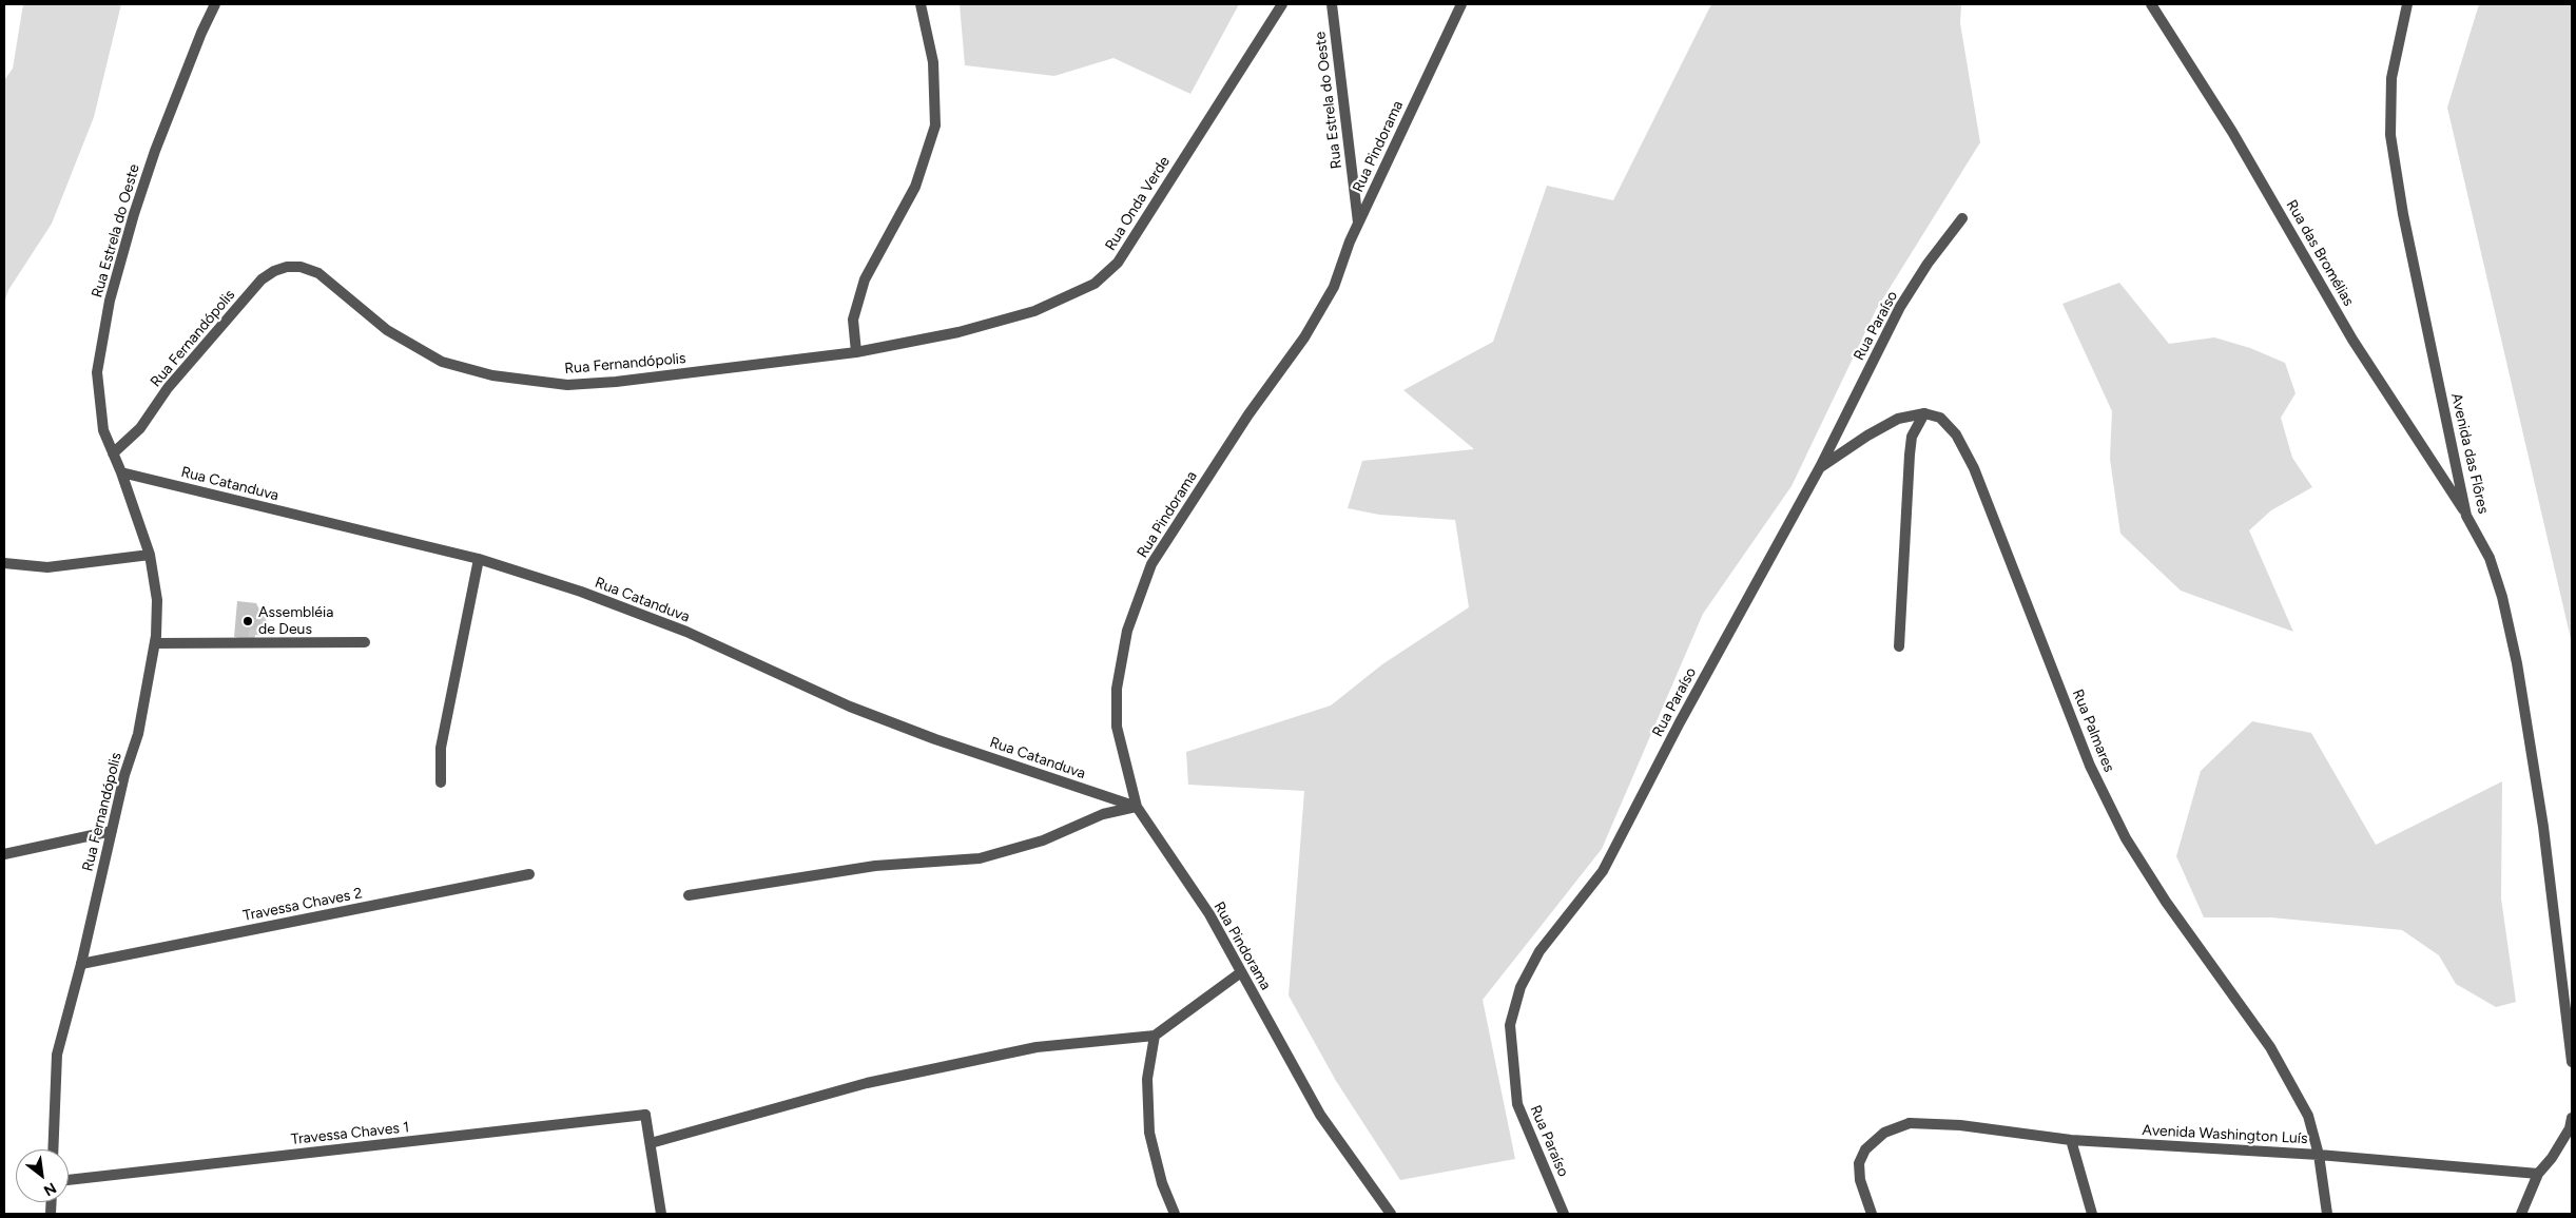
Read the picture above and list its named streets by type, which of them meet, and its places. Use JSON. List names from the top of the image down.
{
  "streets": {
    "street": [
      "Rua Estrela do Oeste",
      "Rua Pindorama",
      "Rua Onda Verde",
      "Rua das Bromélias",
      "Rua Paraíso",
      "Rua Fernandópolis",
      "Avenida das Flôres",
      "Rua Catanduva",
      "Rua Palmares",
      "Travessa Chaves 2",
      "Travessa Chaves 1",
      "Avenida Washington Luís"
    ]
  },
  "crossings": [
    ["Rua Estrela do Oeste", "Rua Pindorama"],
    ["Rua Estrela do Oeste", "Rua Fernandópolis"],
    ["Rua Estrela do Oeste", "Rua Catanduva"],
    ["Rua Pindorama", "Rua Catanduva"],
    ["Rua Onda Verde", "Rua Fernandópolis"],
    ["Rua das Bromélias", "Avenida das Flôres"],
    ["Rua Fernandópolis", "Rua Catanduva"],
    ["Rua Fernandópolis", "Travessa Chaves 2"],
    ["Rua Palmares", "Avenida Washington Luís"]
  ],
  "places": ["Assembléia de Deus"],
  "north": "bottom right"
}
